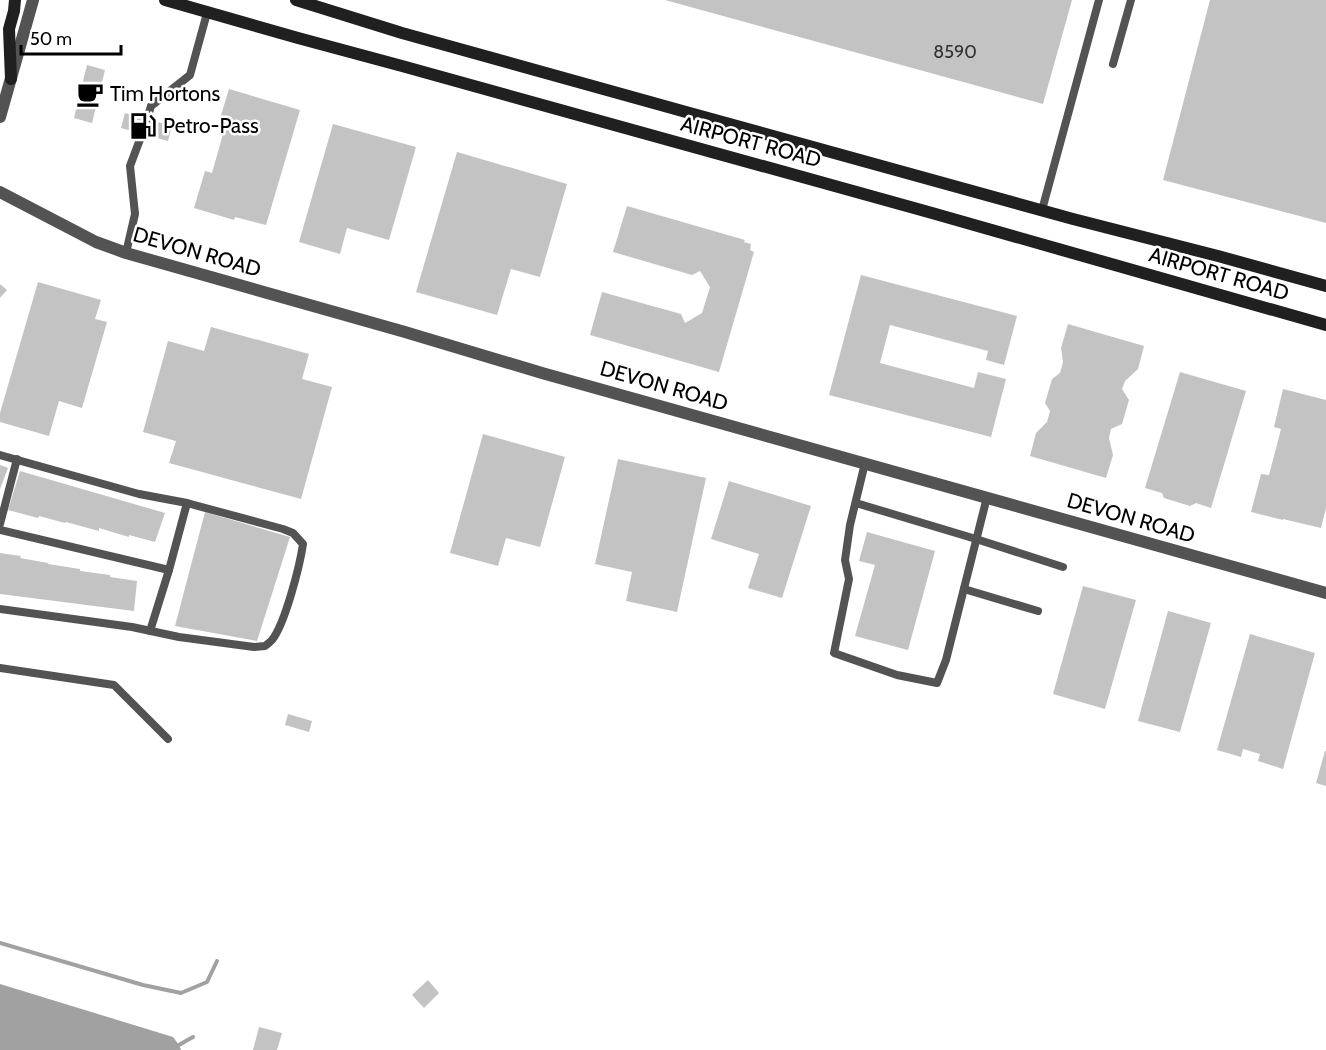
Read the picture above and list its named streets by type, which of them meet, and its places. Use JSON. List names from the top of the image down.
{
  "streets": {
    "main road": ["AIRPORT ROAD"],
    "street": ["DEVON ROAD"]
  },
  "places": {
    "cafe": ["Tim Hortons"],
    "fuel station": ["Petro-Pass"]
  },
  "house_numbers": ["8590"],
  "scale_bar": "50 m"
}
